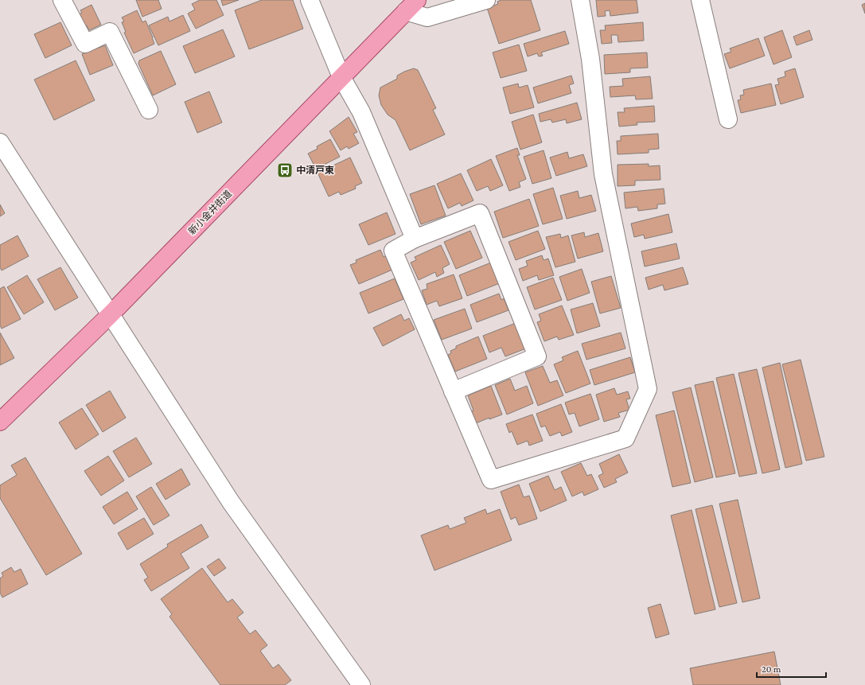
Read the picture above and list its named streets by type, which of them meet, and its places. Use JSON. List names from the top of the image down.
{
  "streets": {
    "main road": ["新小金井街道"]
  },
  "places": {
    "bus stop": ["中清戸東"]
  },
  "scale_bar": "20 m"
}
